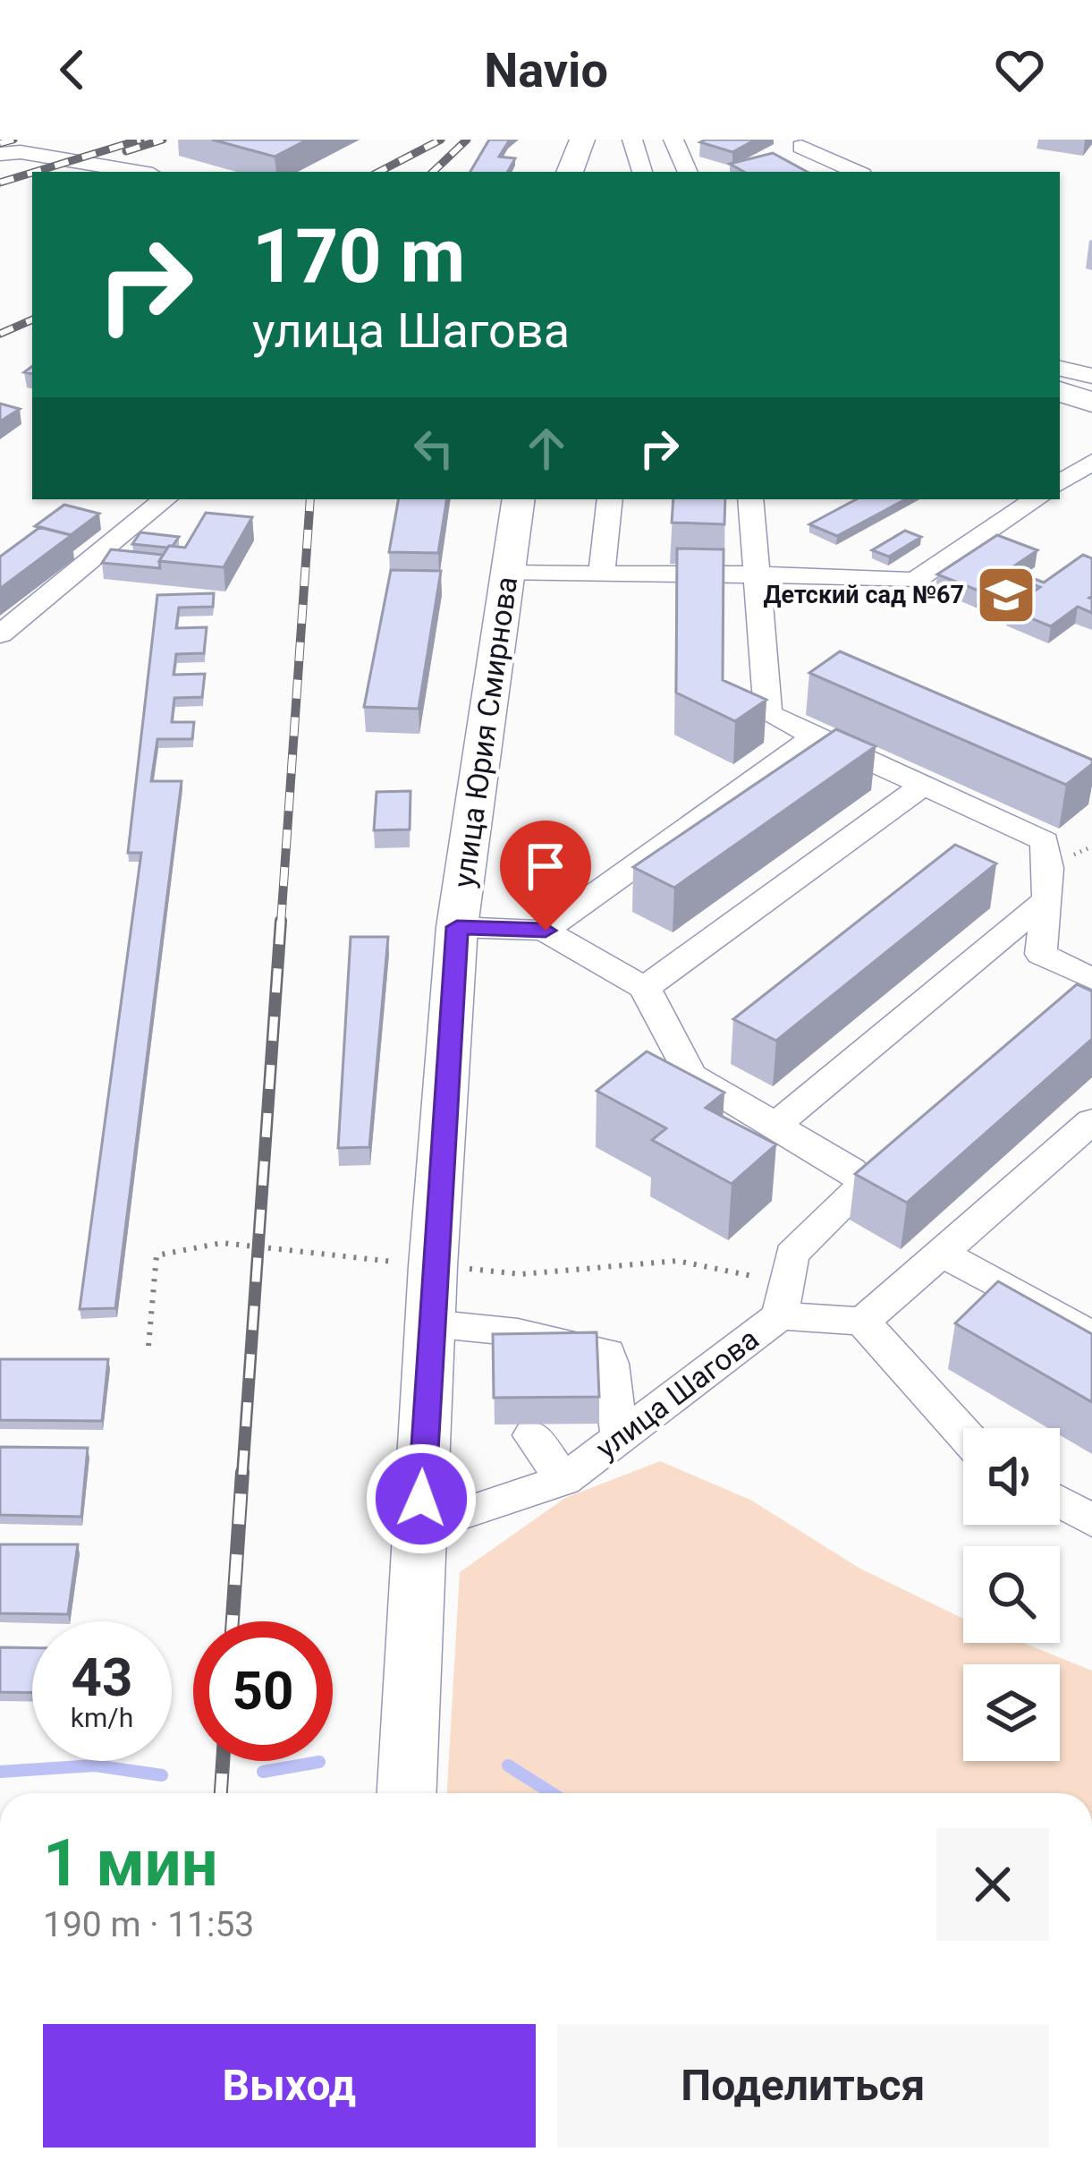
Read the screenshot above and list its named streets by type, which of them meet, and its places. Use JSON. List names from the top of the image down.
{
  "streets": {
    "main road": ["улица Юрия Смирнова"],
    "lane": ["улица Шагова"]
  },
  "crossings": [
    ["улица Юрия Смирнова", "улица Шагова"]
  ],
  "places": {
    "school or university": ["Детский сад №67"]
  },
  "page": {
    "header": "Navio",
    "turn": ["170 m", "улица Шагова"],
    "speed": "43 km/h",
    "limit": "50",
    "heading": ["1 мин", "190 m · 11:53"],
    "buttons": ["Выход", "Поделиться"]
  }
}
